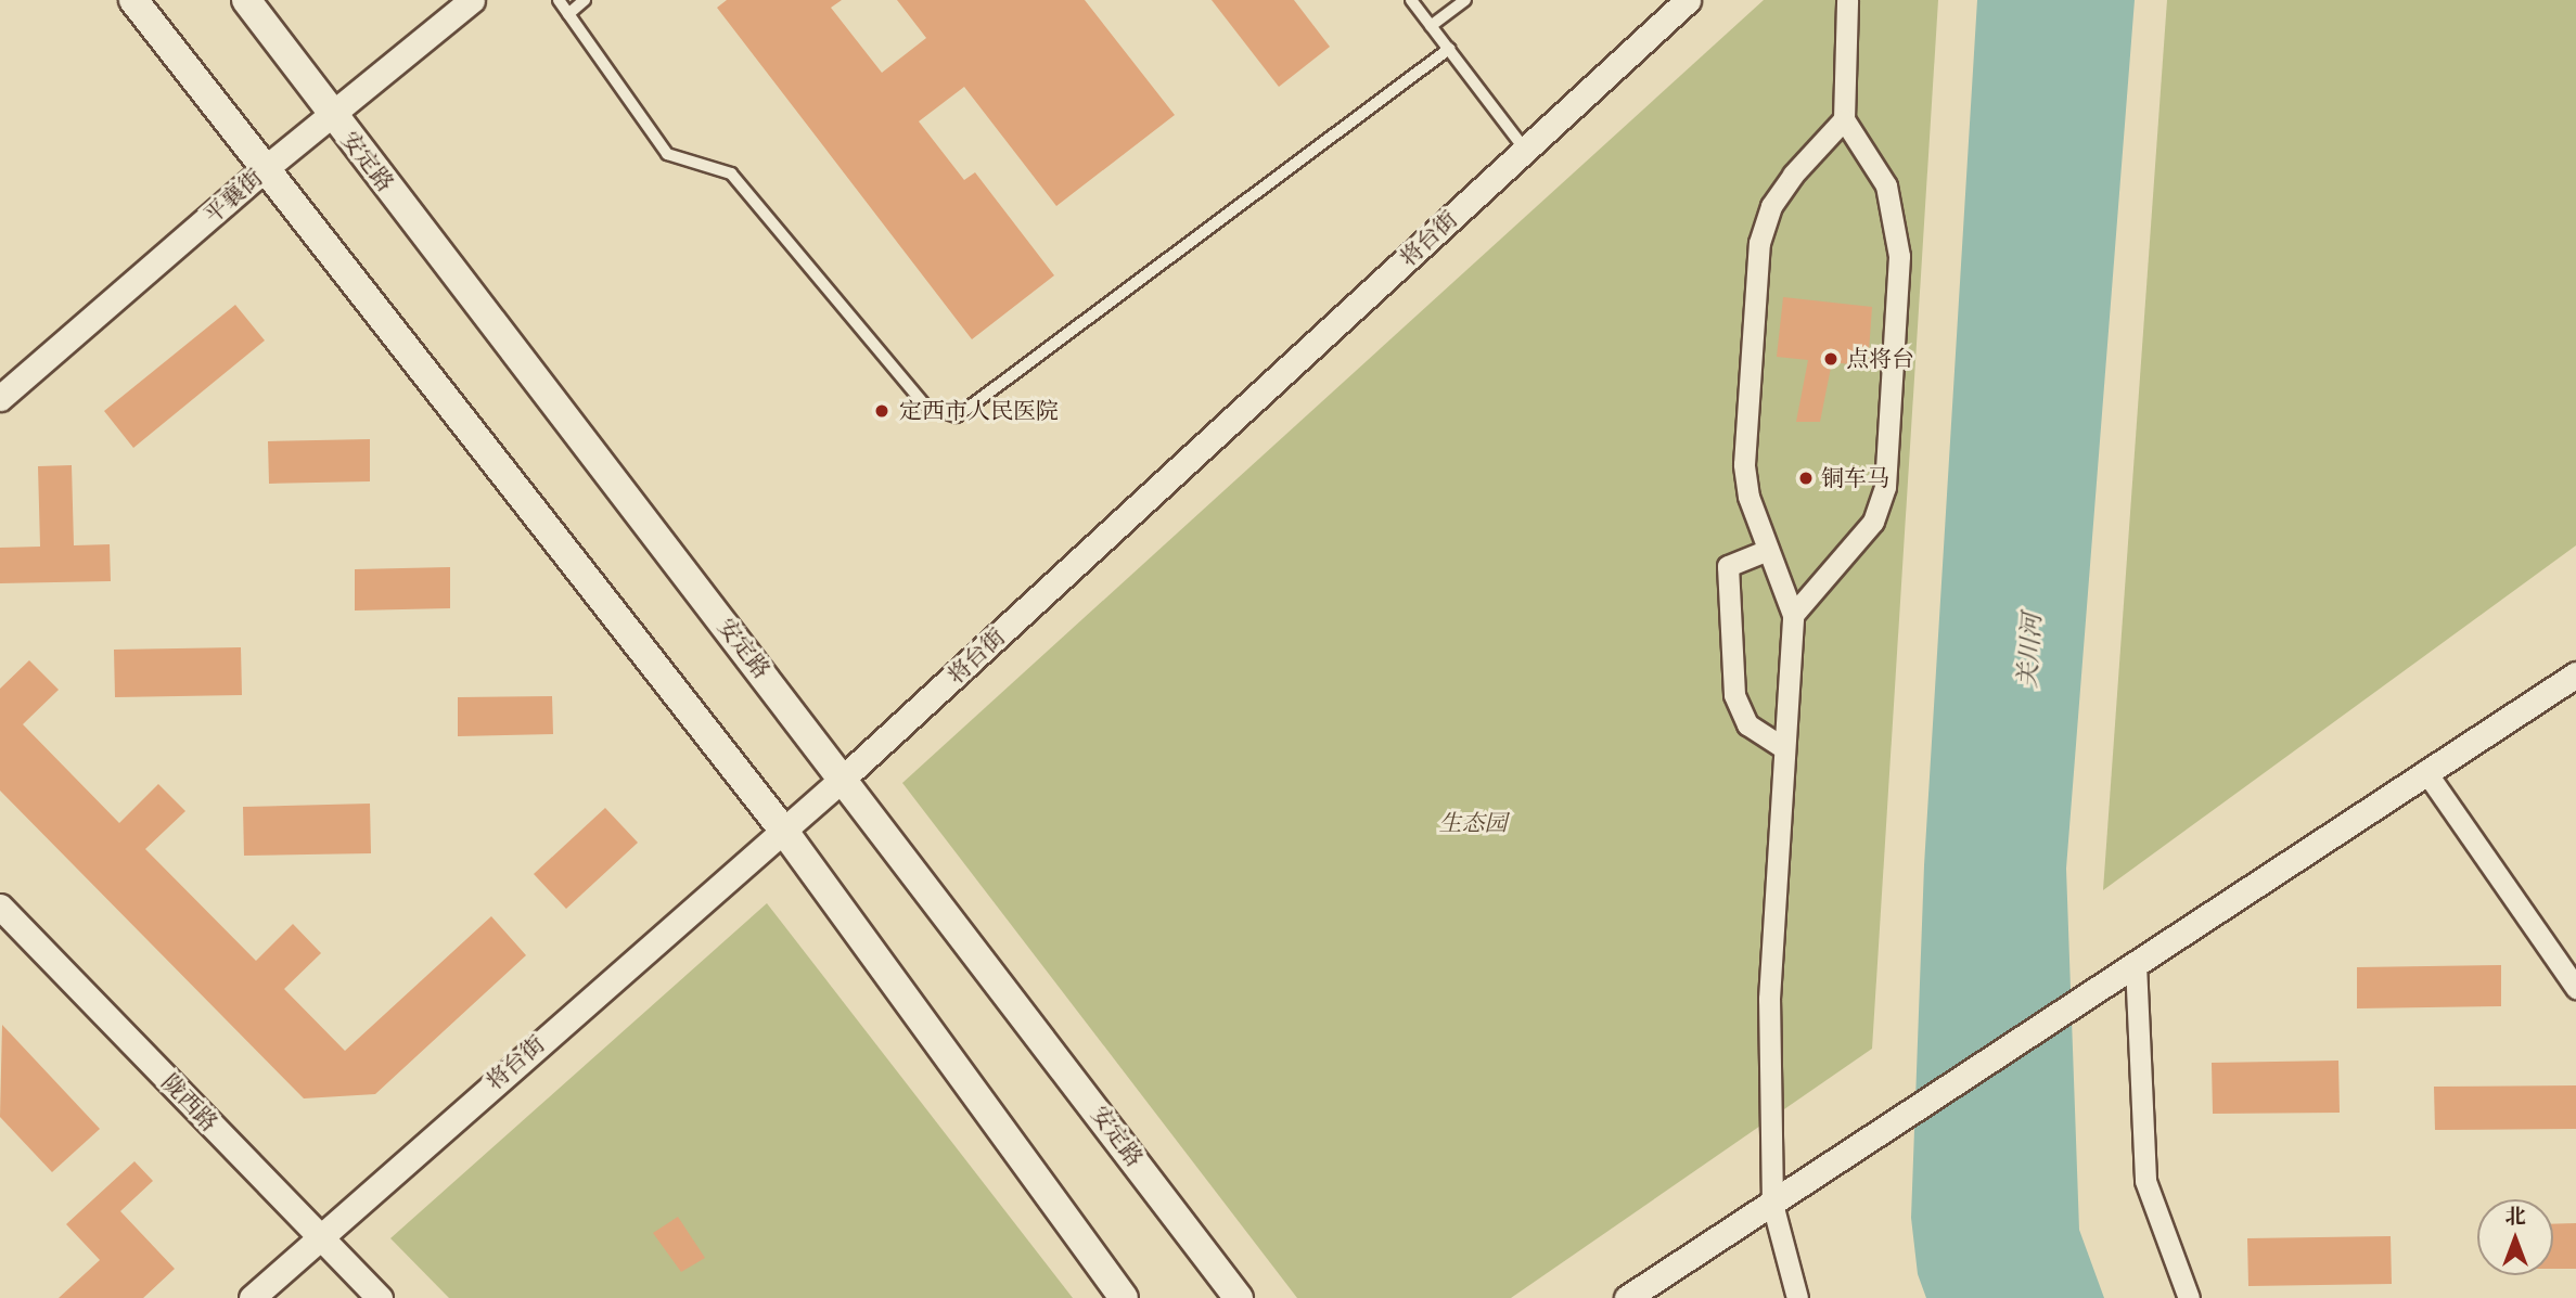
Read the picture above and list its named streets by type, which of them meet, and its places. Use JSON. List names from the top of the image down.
{
  "streets": {
    "main road": ["安定路"],
    "street": ["平襄街", "将台街", "陇西路"]
  },
  "crossings": [
    ["安定路", "平襄街"],
    ["安定路", "将台街"],
    ["将台街", "陇西路"]
  ],
  "water": ["关川河"],
  "parks": ["生态园"],
  "places": ["点将台", "定西市人民医院", "铜车马"],
  "north": "top"
}
